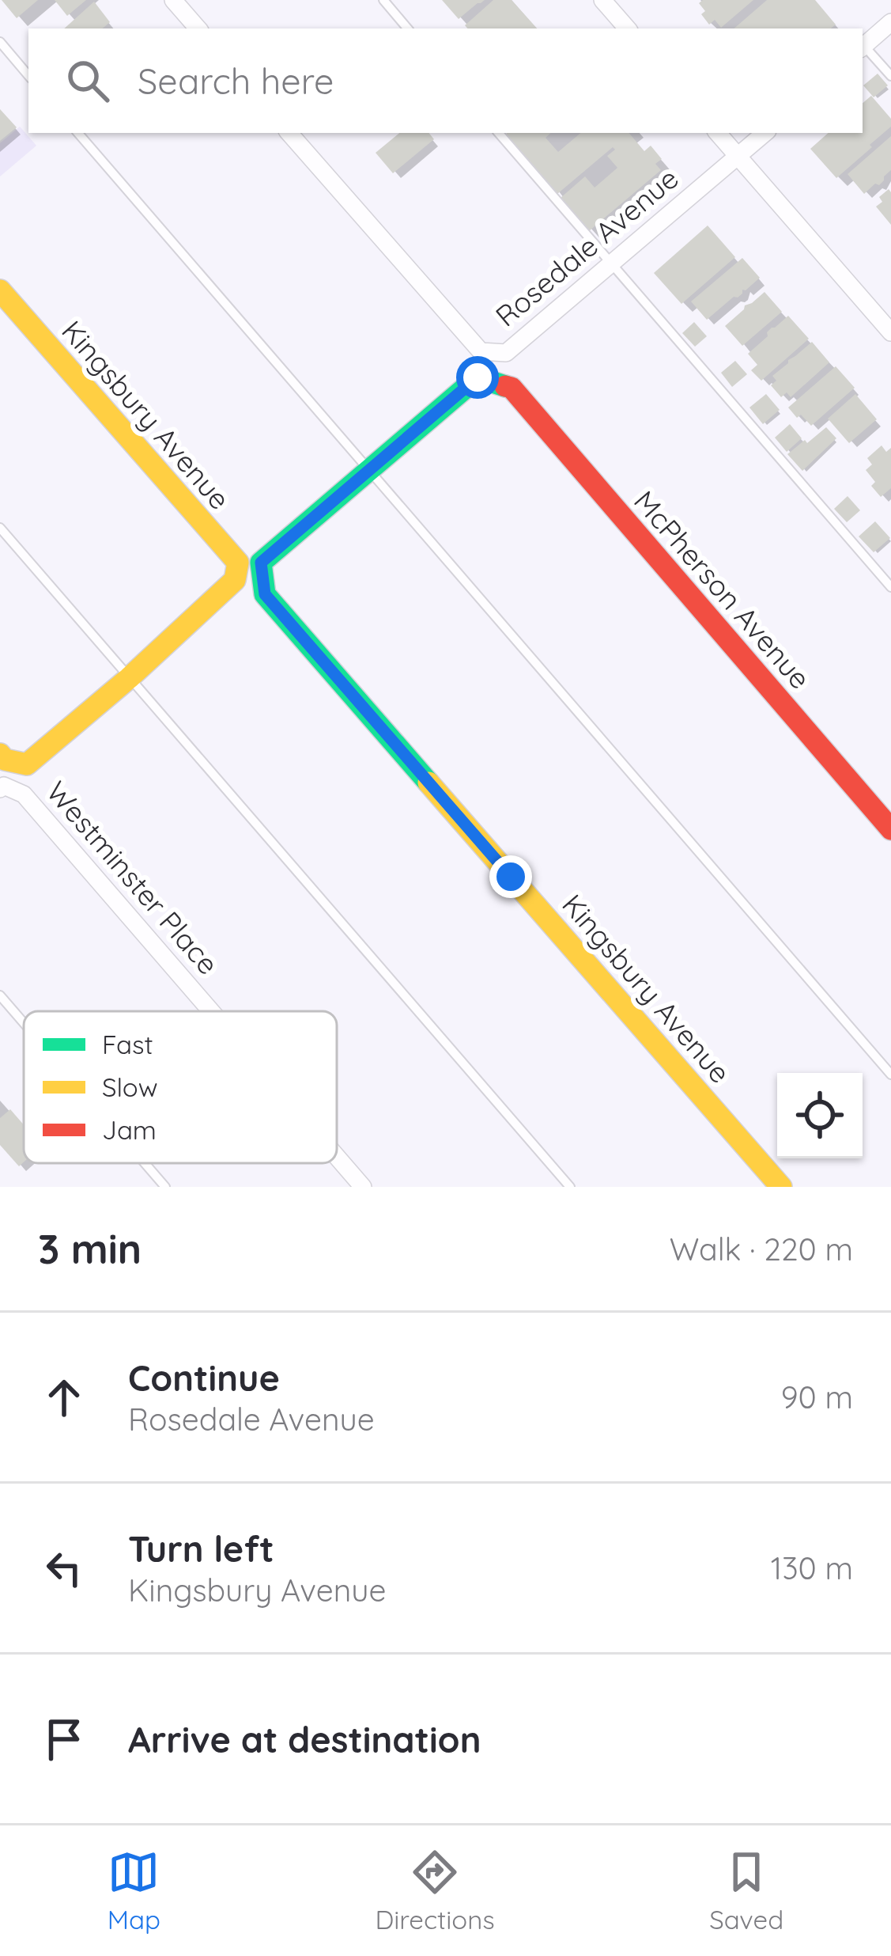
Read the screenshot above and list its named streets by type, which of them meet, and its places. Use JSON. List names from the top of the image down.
{
  "streets": {
    "street": [
      "Rosedale Avenue",
      "Kingsbury Avenue",
      "McPherson Avenue",
      "Westminster Place"
    ]
  },
  "crossings": [
    ["Kingsbury Avenue", "McPherson Avenue"]
  ],
  "legend": ["Fast", "Slow", "Jam"],
  "page": {
    "search": "Search here",
    "heading": ["3 min", "Walk · 220 m"],
    "list": [
      ["Continue", "Rosedale Avenue", "90 m"],
      ["Turn left", "Kingsbury Avenue", "130 m"],
      "Arrive at destination"
    ],
    "nav": ["Map", "Directions", "Saved"]
  }
}
